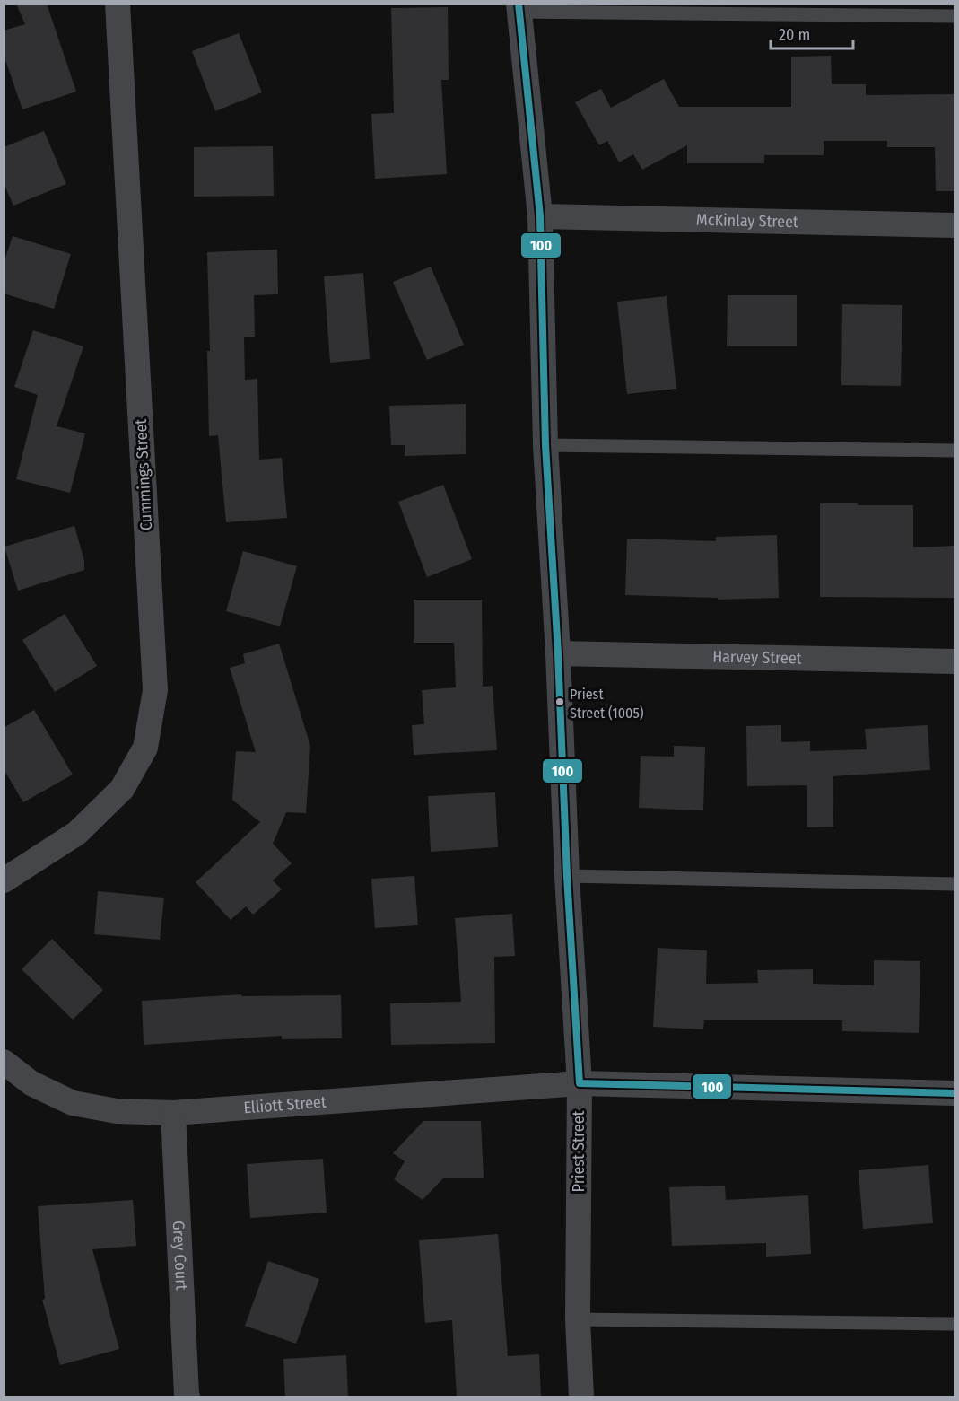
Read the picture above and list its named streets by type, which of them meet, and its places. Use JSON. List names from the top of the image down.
{
  "streets": {
    "street": [
      "McKinlay Street",
      "Cummings Street",
      "Harvey Street",
      "Elliott Street",
      "Priest Street",
      "Grey Court"
    ]
  },
  "crossings": [
    ["McKinlay Street", "Priest Street"],
    ["Harvey Street", "Priest Street"],
    ["Elliott Street", "Priest Street"],
    ["Elliott Street", "Grey Court"]
  ],
  "places": ["Priest Street (1005)"],
  "lines": ["transit line 100"],
  "scale_bar": "20 m"
}
